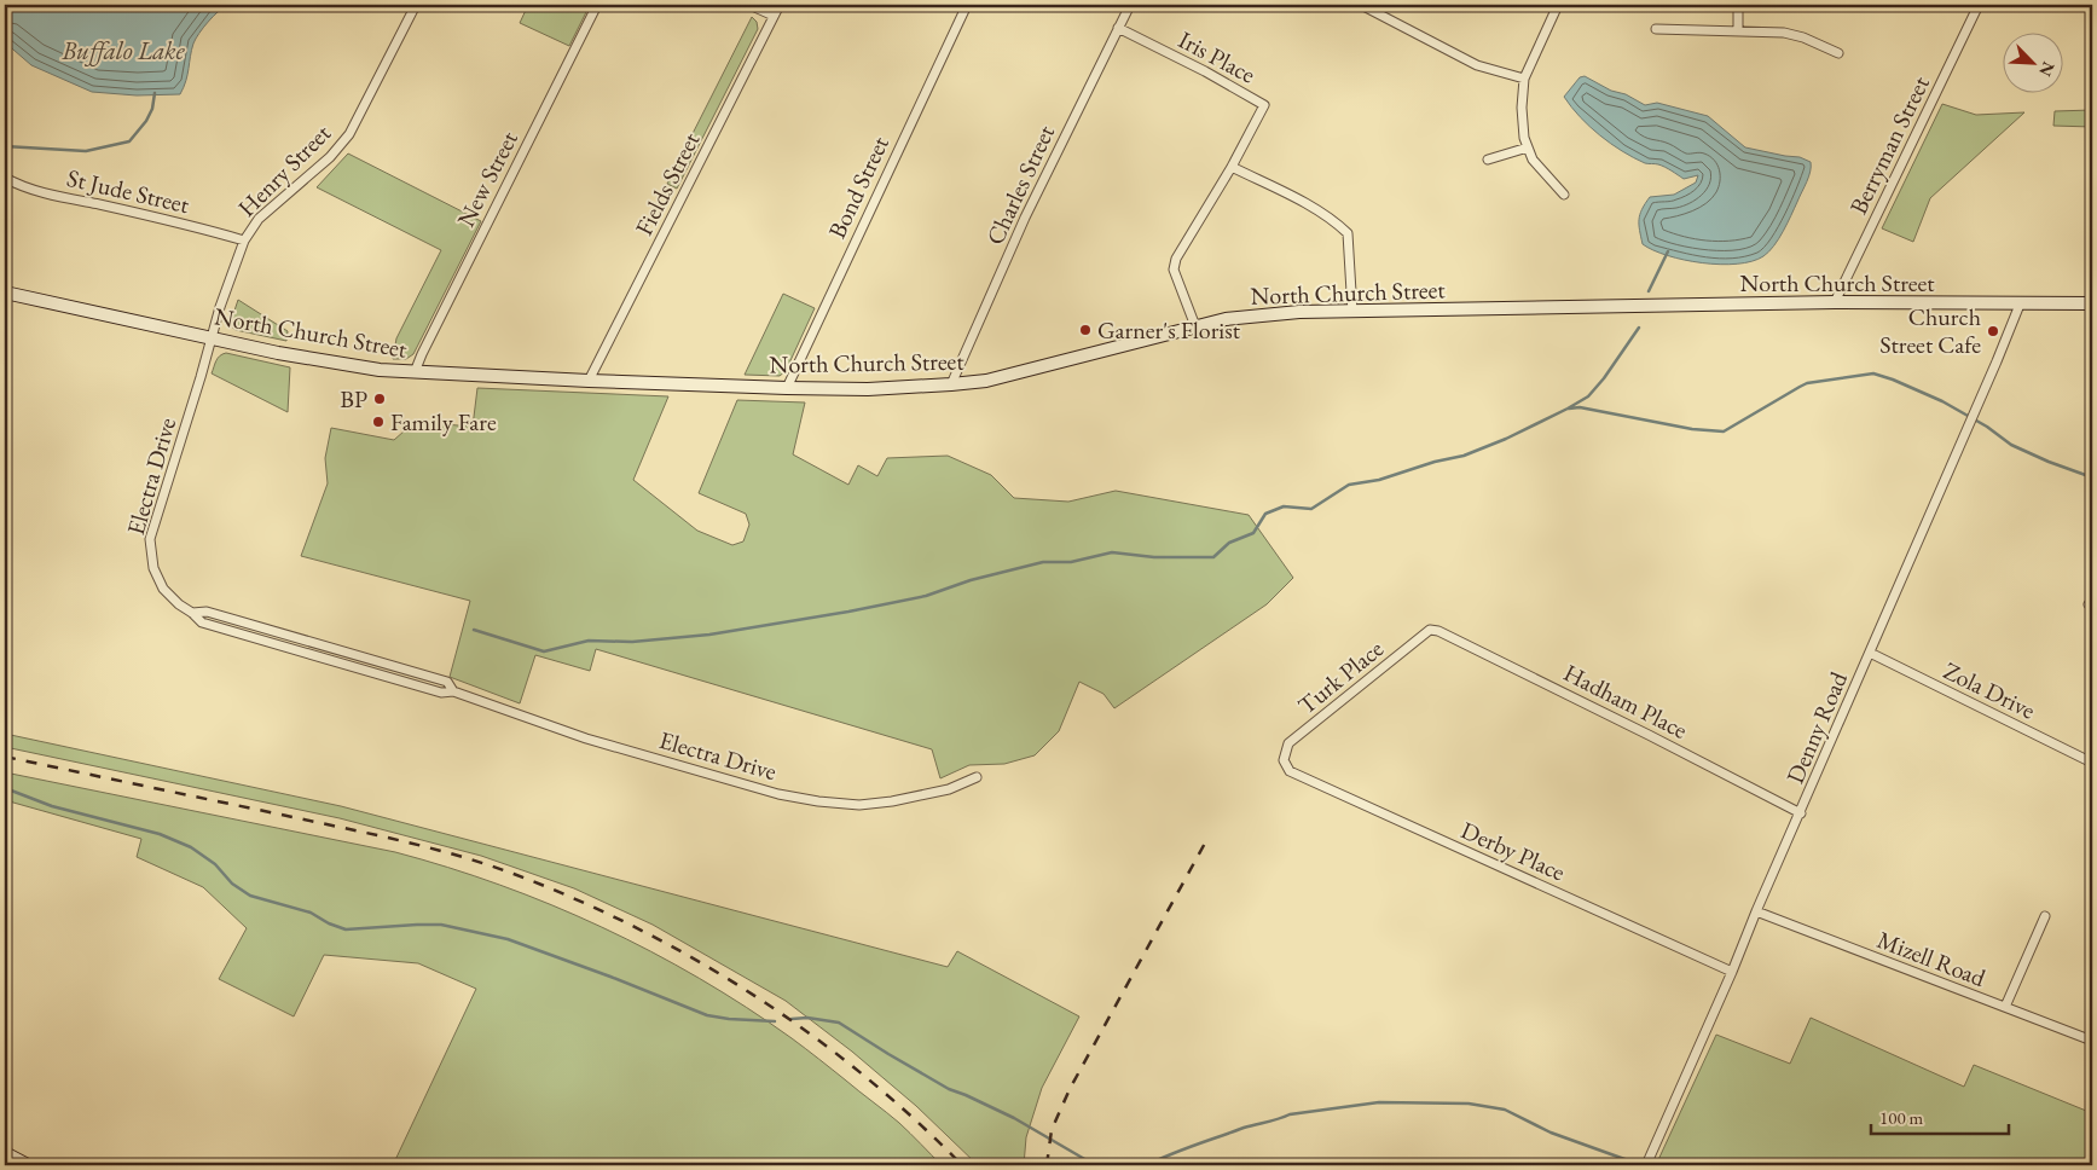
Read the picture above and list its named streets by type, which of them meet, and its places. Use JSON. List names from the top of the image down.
{
  "streets": {
    "main road": ["North Church Street"],
    "street": [
      "Iris Place",
      "Berryman Street",
      "Henry Street",
      "New Street",
      "Fields Street",
      "Charles Street",
      "Bond Street",
      "St Jude Street",
      "Electra Drive",
      "Turk Place",
      "Zola Drive",
      "Hadham Place",
      "Denny Road",
      "Derby Place",
      "Mizell Road"
    ]
  },
  "crossings": [
    ["Iris Place", "Charles Street"],
    ["Berryman Street", "North Church Street"],
    ["Henry Street", "St Jude Street"],
    ["Henry Street", "North Church Street"],
    ["Henry Street", "Electra Drive"],
    ["New Street", "North Church Street"],
    ["Fields Street", "North Church Street"],
    ["Charles Street", "North Church Street"],
    ["Bond Street", "North Church Street"],
    ["North Church Street", "Electra Drive"],
    ["North Church Street", "Denny Road"],
    ["Turk Place", "Hadham Place"],
    ["Turk Place", "Derby Place"],
    ["Zola Drive", "Denny Road"],
    ["Hadham Place", "Denny Road"],
    ["Denny Road", "Derby Place"],
    ["Denny Road", "Mizell Road"]
  ],
  "water": ["Buffalo Lake"],
  "places": [
    "Garner's Florist",
    "Church Street Cafe",
    "BP",
    "Family Fare"
  ],
  "scale_bar": "100 m",
  "north": "bottom right"
}
